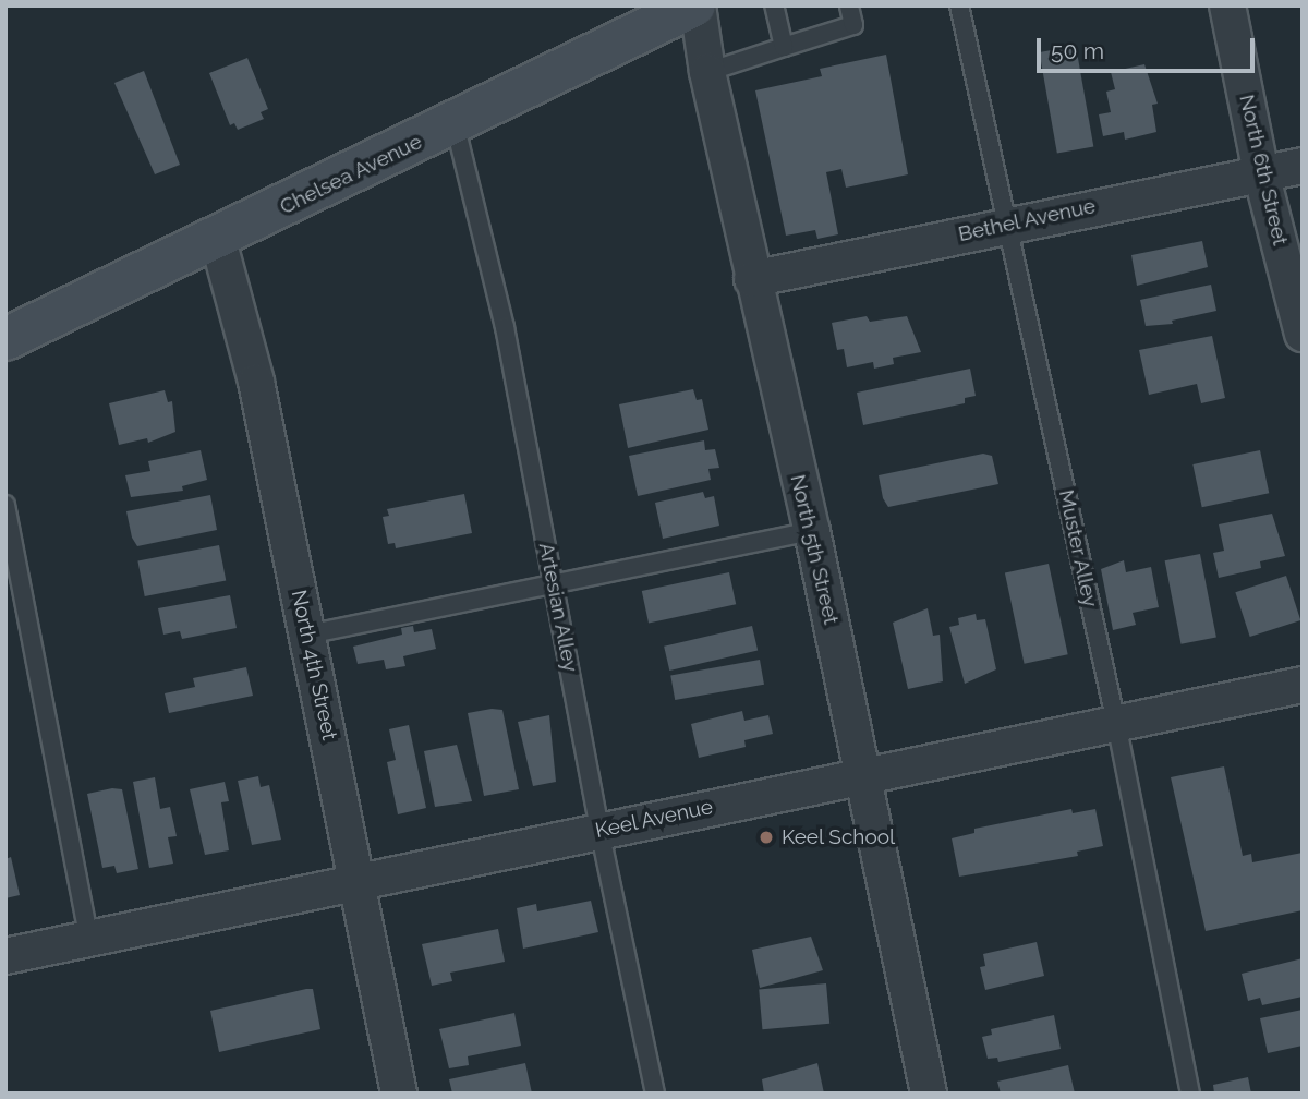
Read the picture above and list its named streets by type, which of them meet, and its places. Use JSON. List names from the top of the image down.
{
  "streets": {
    "main road": ["Chelsea Avenue"],
    "street": [
      "North 6th Street",
      "Bethel Avenue",
      "North 5th Street",
      "North 4th Street",
      "Keel Avenue"
    ],
    "lane": ["Muster Alley", "Artesian Alley"]
  },
  "crossings": [
    ["North 6th Street", "Bethel Avenue"],
    ["Chelsea Avenue", "North 5th Street"],
    ["Chelsea Avenue", "Artesian Alley"],
    ["Chelsea Avenue", "North 4th Street"],
    ["Bethel Avenue", "Muster Alley"],
    ["Bethel Avenue", "North 5th Street"],
    ["Muster Alley", "Keel Avenue"],
    ["North 5th Street", "Keel Avenue"],
    ["Artesian Alley", "Keel Avenue"],
    ["North 4th Street", "Keel Avenue"]
  ],
  "places": ["Keel School"],
  "scale_bar": "50 m"
}
